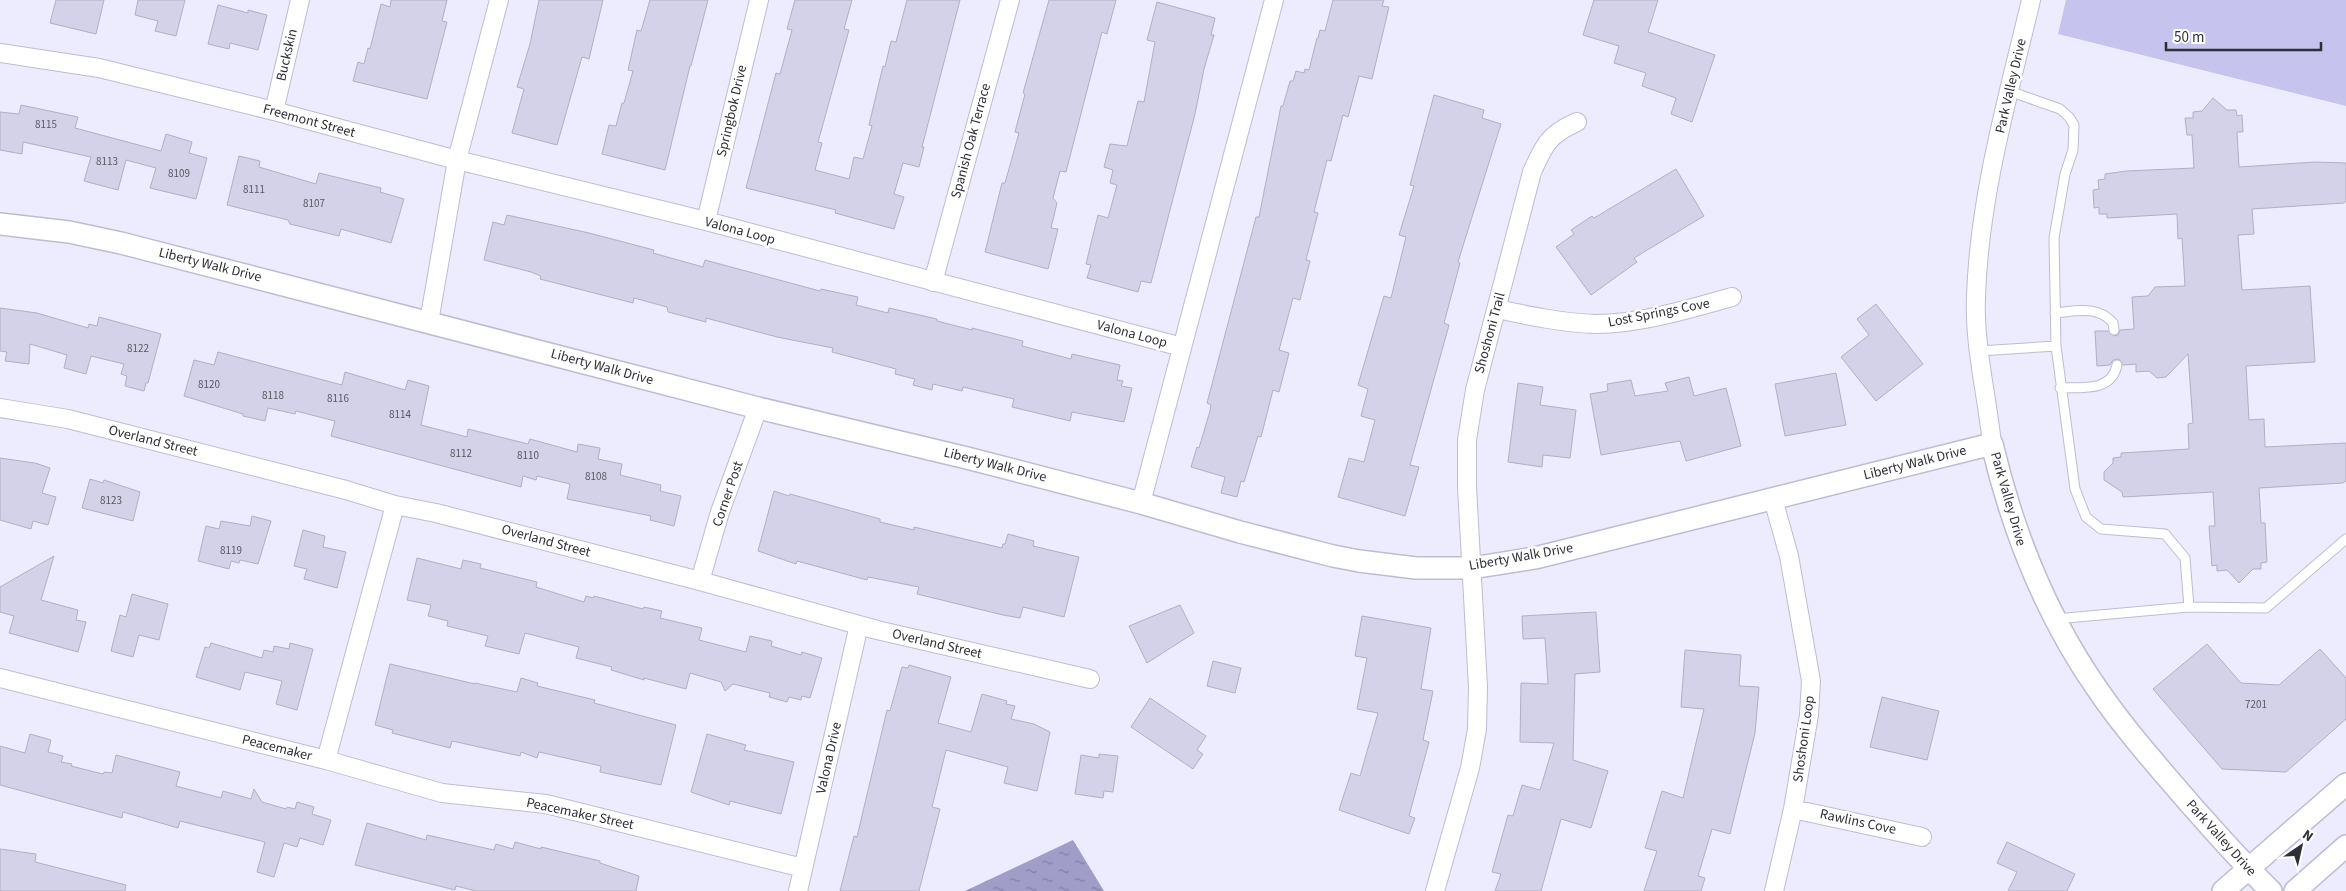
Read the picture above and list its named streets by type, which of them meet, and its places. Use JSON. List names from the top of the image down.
{
  "streets": {
    "street": [
      "Buckskin",
      "Park Valley Drive",
      "Springbok Drive",
      "Freemont Street",
      "Spanish Oak Terrace",
      "Valona Loop",
      "Liberty Walk Drive",
      "Lost Springs Cove",
      "Shoshoni Trail",
      "Overland Street",
      "Corner Post",
      "Shoshoni Loop",
      "Peacemaker",
      "Valona Drive",
      "Peacemaker Street",
      "Rawlins Cove"
    ]
  },
  "crossings": [
    ["Buckskin", "Freemont Street"],
    ["Park Valley Drive", "Liberty Walk Drive"],
    ["Springbok Drive", "Valona Loop"],
    ["Freemont Street", "Valona Loop"],
    ["Spanish Oak Terrace", "Valona Loop"],
    ["Valona Loop", "Liberty Walk Drive"],
    ["Liberty Walk Drive", "Shoshoni Trail"],
    ["Liberty Walk Drive", "Corner Post"],
    ["Liberty Walk Drive", "Shoshoni Loop"],
    ["Lost Springs Cove", "Shoshoni Trail"],
    ["Overland Street", "Corner Post"],
    ["Overland Street", "Peacemaker"],
    ["Overland Street", "Valona Drive"],
    ["Shoshoni Loop", "Rawlins Cove"],
    ["Peacemaker", "Peacemaker Street"],
    ["Valona Drive", "Peacemaker Street"]
  ],
  "house_numbers": [
    "8115",
    "8113",
    "8109",
    "8111",
    "8107",
    "8122",
    "8120",
    "8118",
    "8116",
    "8114",
    "8112",
    "8110",
    "8108",
    "8123",
    "8119",
    "7201"
  ],
  "scale_bar": "50 m",
  "north": "top right"
}
